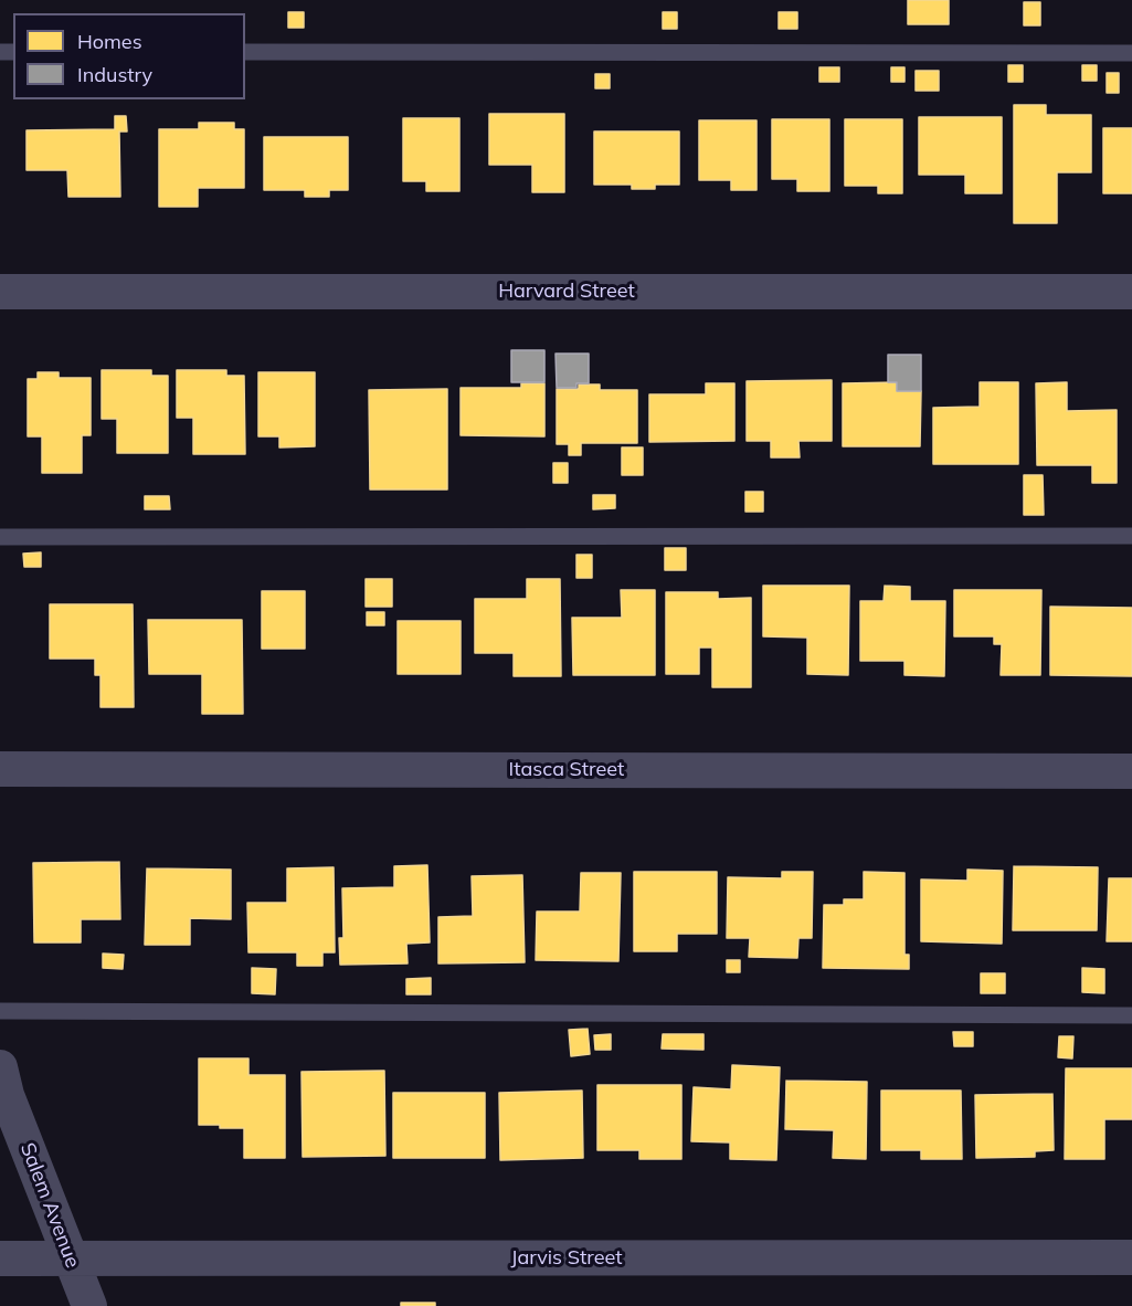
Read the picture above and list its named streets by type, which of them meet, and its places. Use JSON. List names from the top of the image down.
{
  "streets": {
    "street": [
      "Harvard Street",
      "Itasca Street",
      "Salem Avenue",
      "Jarvis Street"
    ]
  },
  "crossings": [
    ["Salem Avenue", "Jarvis Street"]
  ],
  "legend": ["Homes", "Industry"]
}
